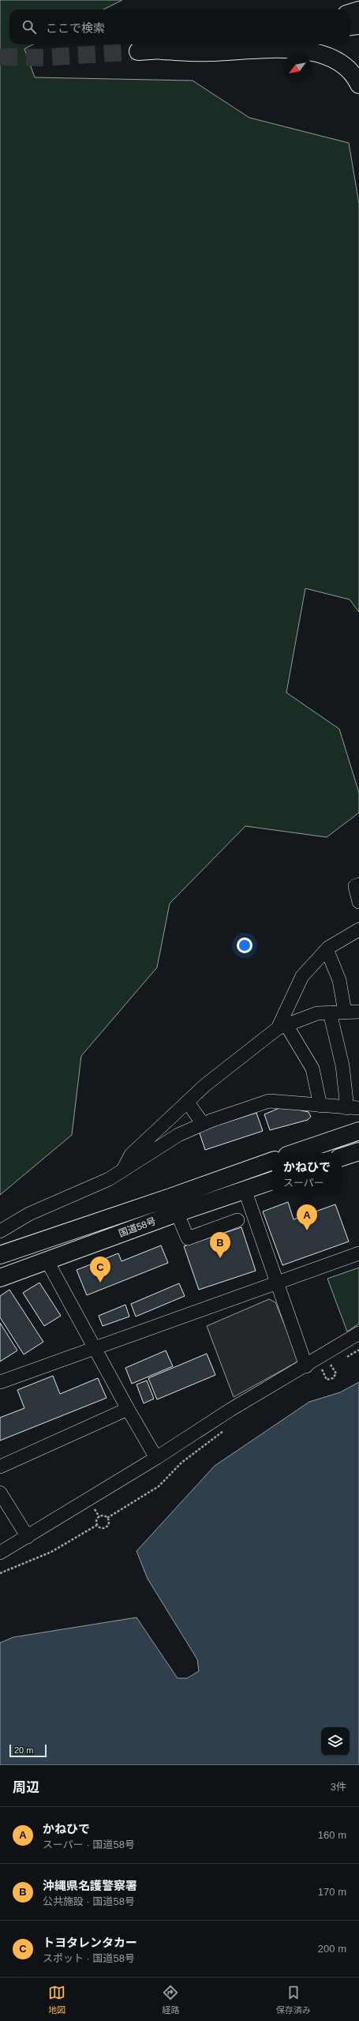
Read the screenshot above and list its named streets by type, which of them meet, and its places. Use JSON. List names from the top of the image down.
{
  "streets": {
    "highway": ["国道58号"]
  },
  "scale_bar": "20 m",
  "north": "bottom left",
  "page": {
    "search": "ここで検索",
    "popup": ["かねひで", "スーパー"],
    "pins": ["A", "B", "C"],
    "scale": "20 m",
    "heading": ["周辺", "3件"],
    "list": [
      {
        "mark": "A",
        "name": "かねひで",
        "note": "スーパー · 国道58号",
        "value": "160 m"
      },
      {
        "mark": "B",
        "name": "沖縄県名護警察署",
        "note": "公共施設 · 国道58号",
        "value": "170 m"
      },
      {
        "mark": "C",
        "name": "トヨタレンタカー",
        "note": "スポット · 国道58号",
        "value": "200 m"
      }
    ],
    "nav": ["地図", "経路", "保存済み"]
  }
}
